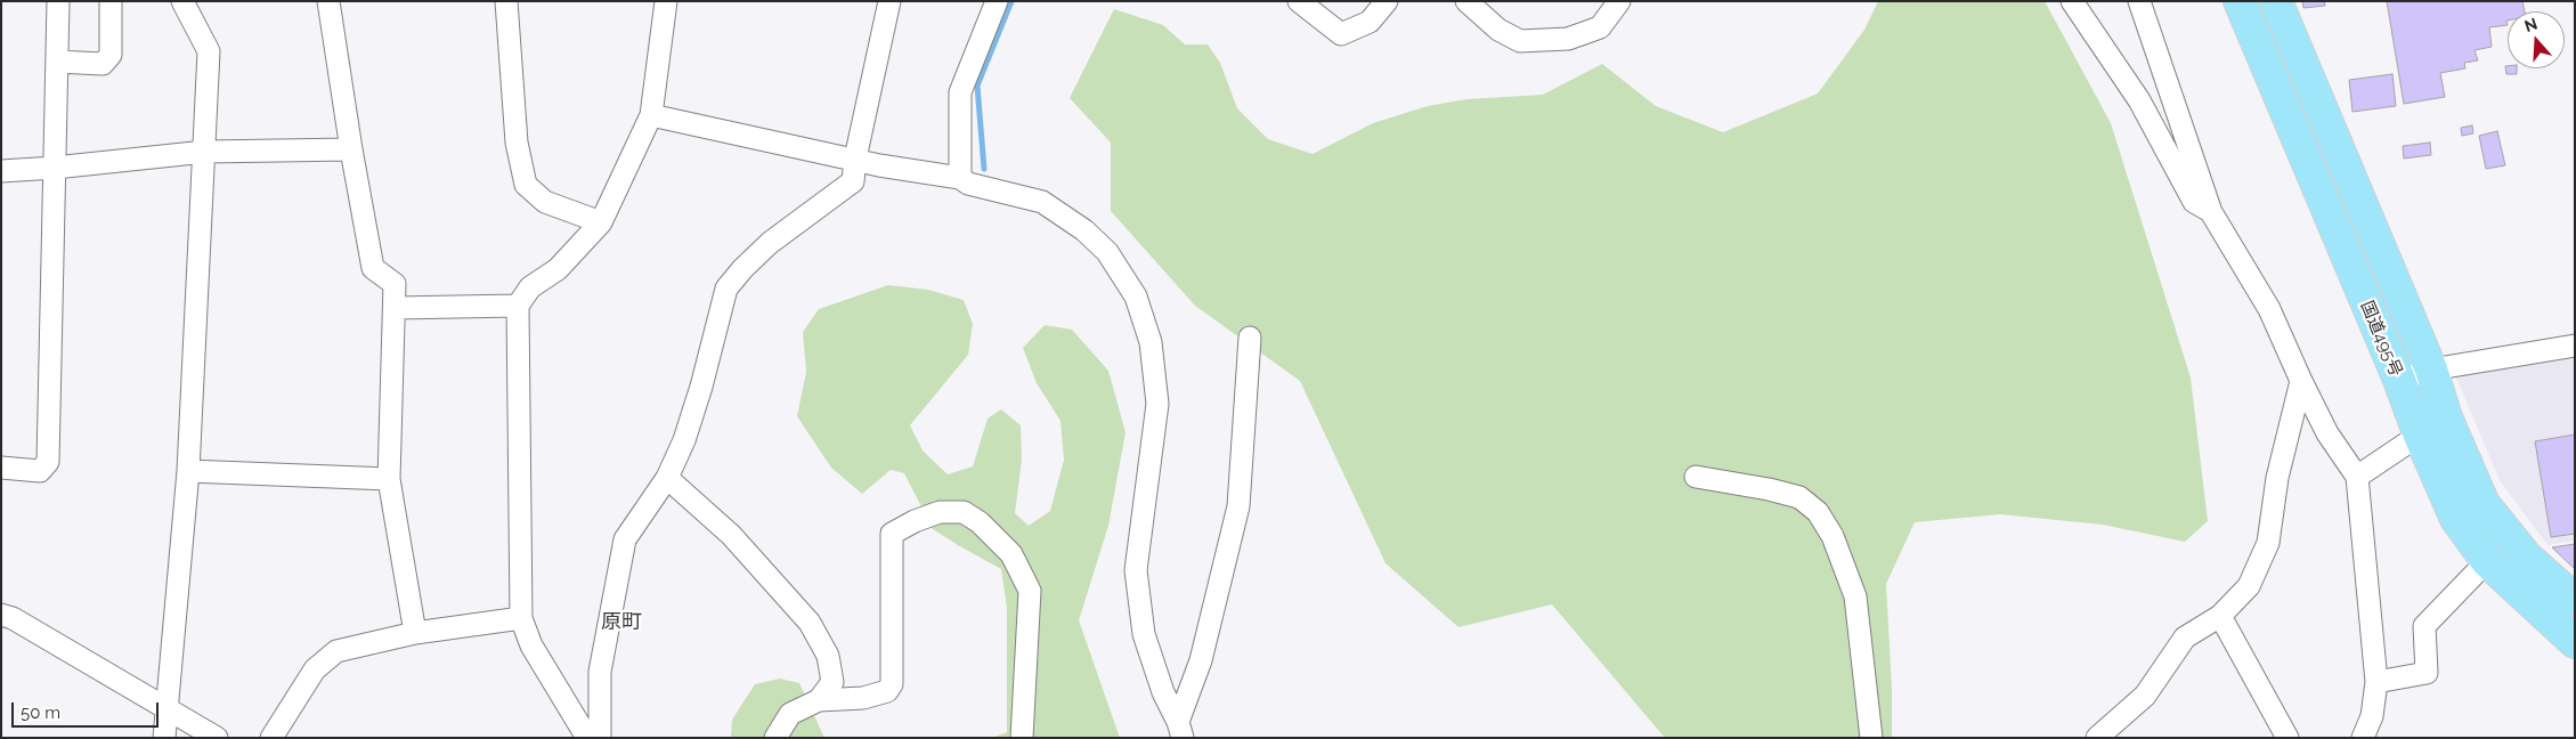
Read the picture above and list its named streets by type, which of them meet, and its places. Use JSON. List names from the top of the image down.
{
  "streets": {
    "highway": ["国道495号"]
  },
  "districts": ["原町"],
  "scale_bar": "50 m",
  "north": "top"
}
